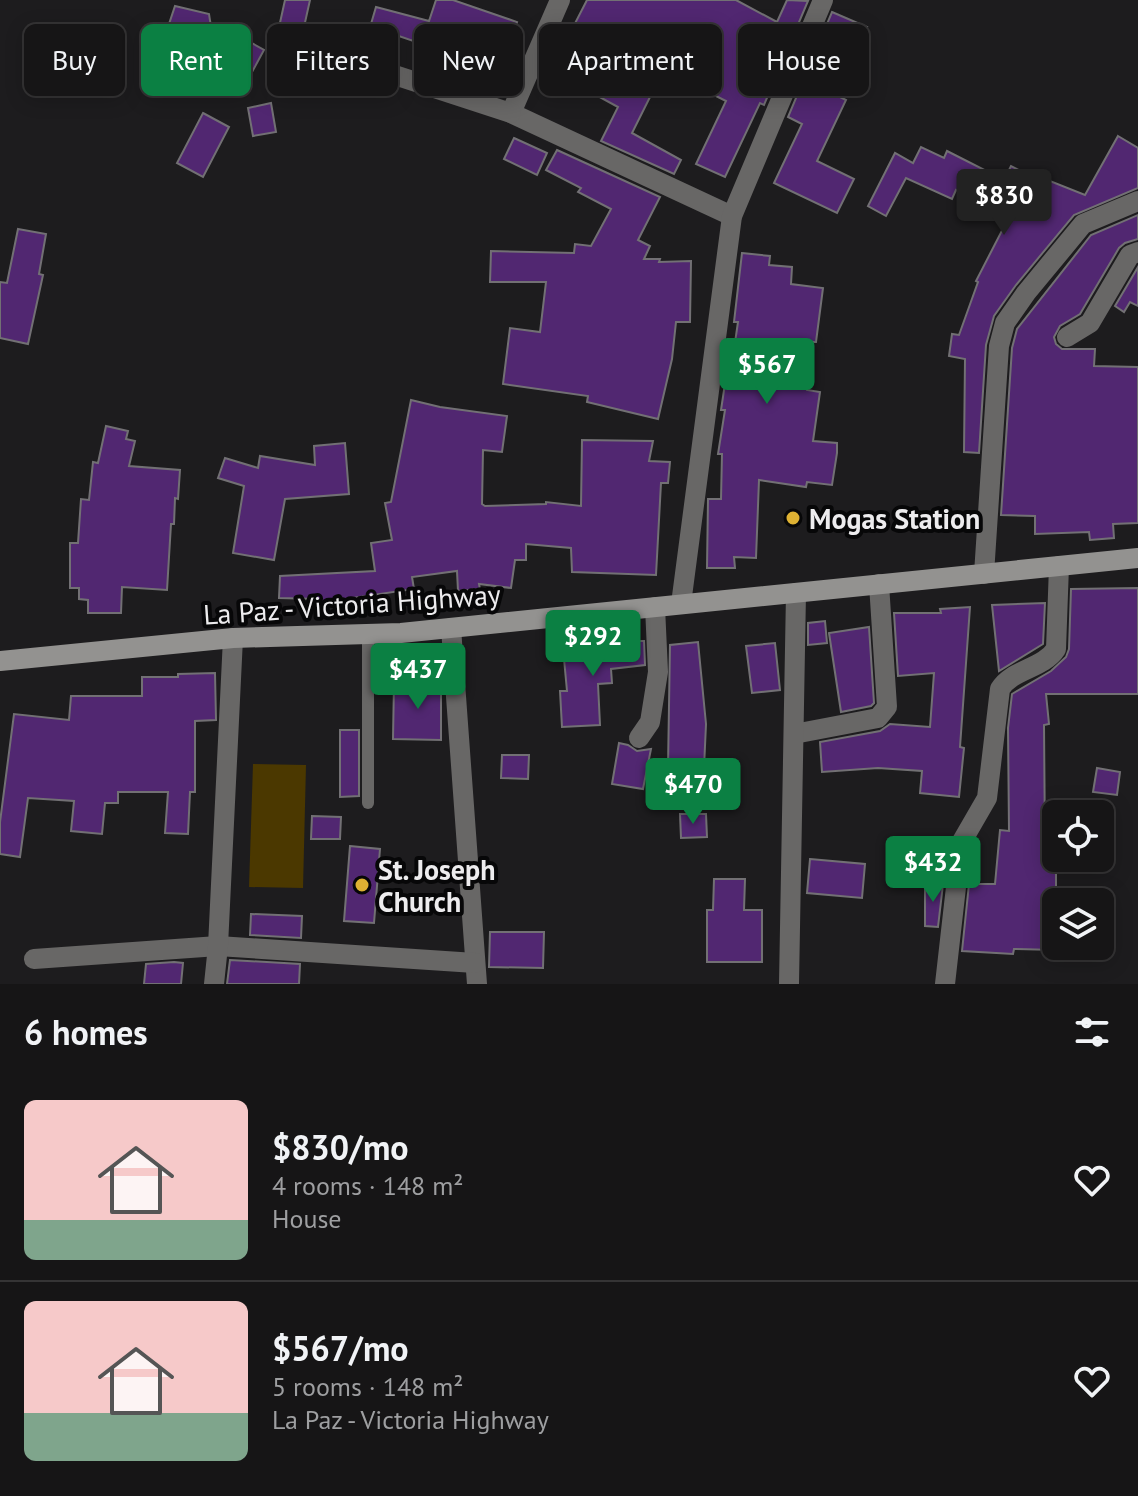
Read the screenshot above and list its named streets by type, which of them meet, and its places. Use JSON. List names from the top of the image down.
{
  "streets": {
    "main road": ["La Paz - Victoria Highway"]
  },
  "places": ["Mogas Station", "St. Joseph Church"],
  "page": {
    "chip": [
      "Buy",
      "Rent",
      "Filters",
      "New",
      "Apartment",
      "House"
    ],
    "price": [
      "$830",
      "$567",
      "$292",
      "$437",
      "$470",
      "$432"
    ],
    "heading": "6 homes",
    "list": [
      {
        "name": "$830/mo",
        "note": "4 rooms · 148 m² · House"
      },
      {
        "name": "$567/mo",
        "note": "5 rooms · 148 m² · La Paz - Victoria Highway"
      }
    ]
  }
}
